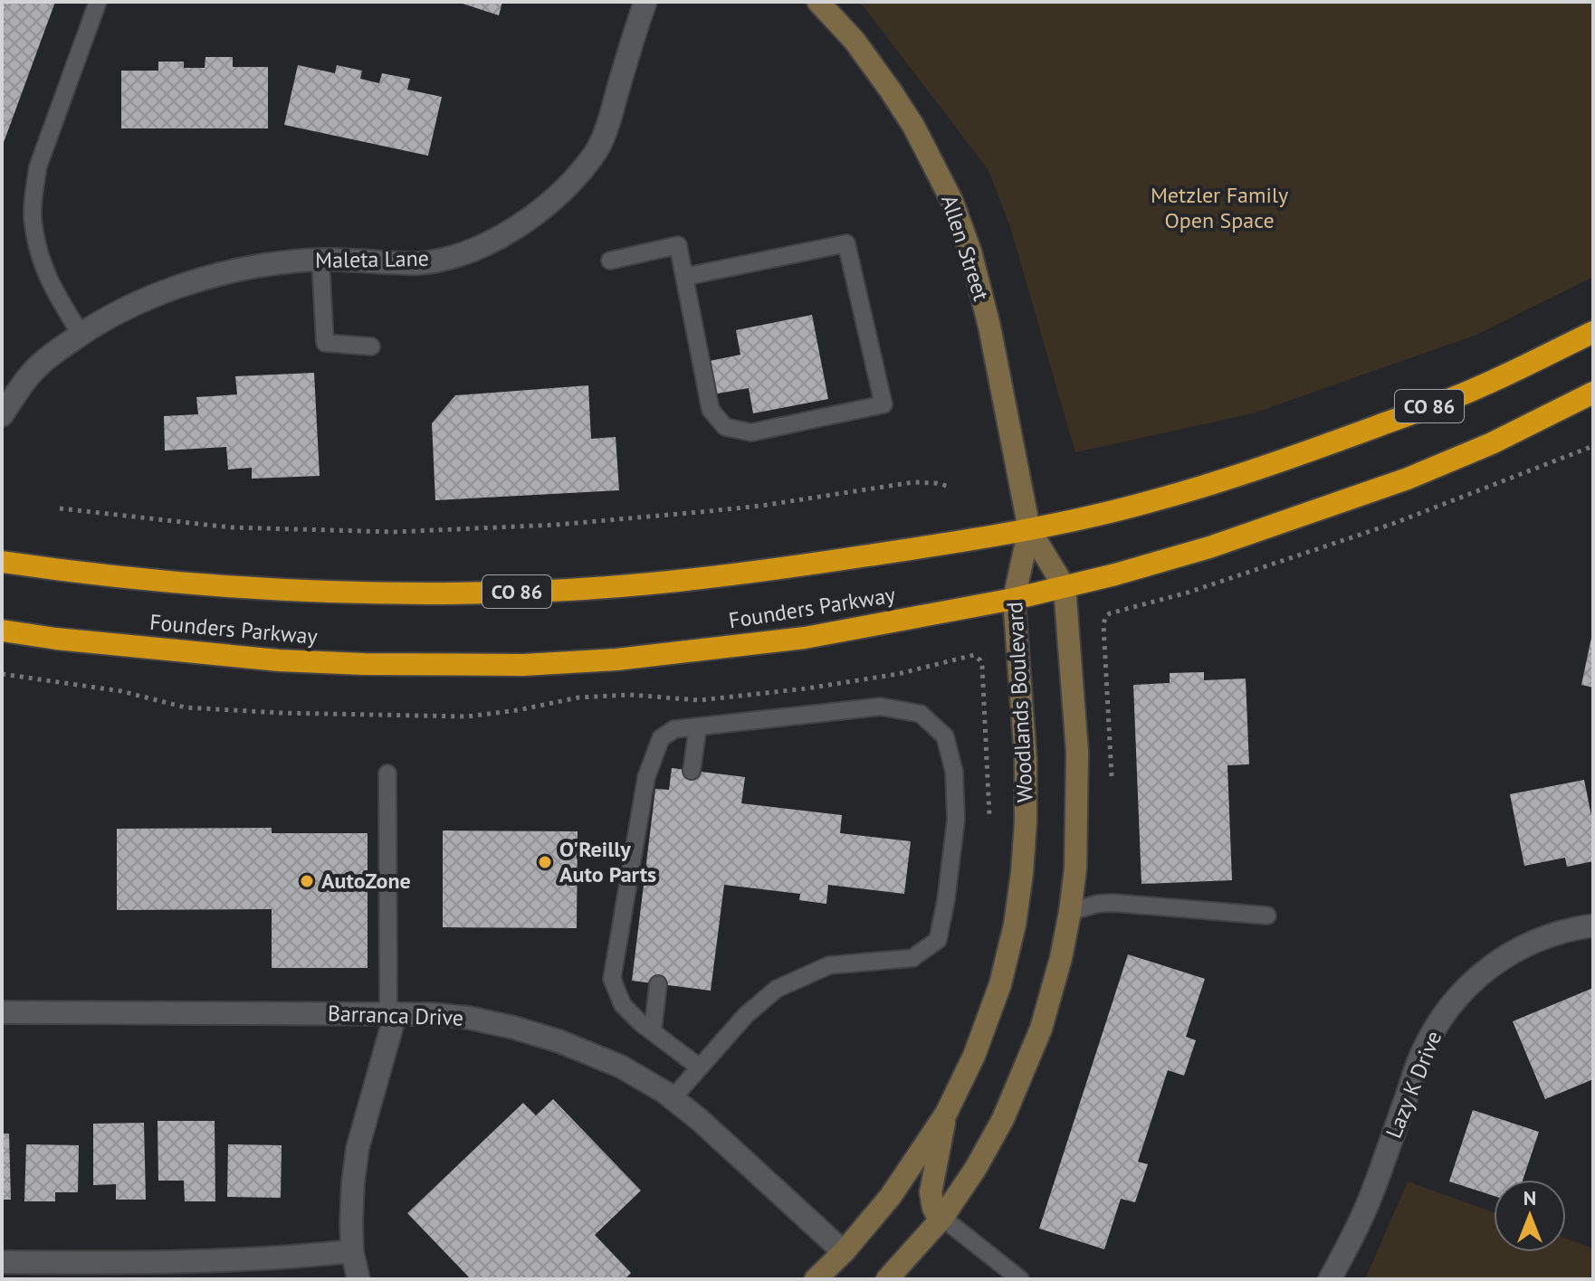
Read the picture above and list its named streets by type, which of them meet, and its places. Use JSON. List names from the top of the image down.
{
  "streets": {
    "highway": ["CO 86", "Founders Parkway"],
    "street": [
      "Allen Street",
      "Maleta Lane",
      "Woodlands Boulevard",
      "Barranca Drive",
      "Lazy K Drive"
    ]
  },
  "crossings": [
    ["Allen Street", "Founders Parkway"],
    ["Allen Street", "Woodlands Boulevard"],
    ["Founders Parkway", "Woodlands Boulevard"],
    ["Woodlands Boulevard", "Barranca Drive"]
  ],
  "parks": ["Metzler Family Open Space"],
  "places": ["O'Reilly Auto Parts", "AutoZone"],
  "north": "top"
}
